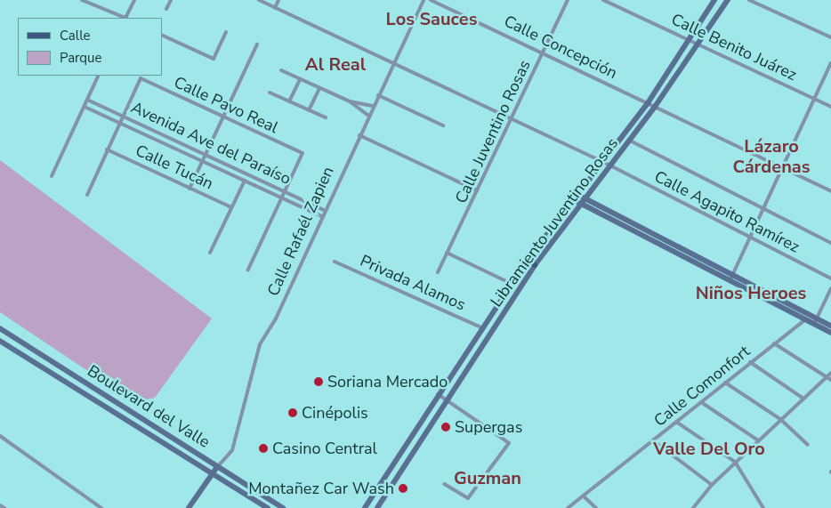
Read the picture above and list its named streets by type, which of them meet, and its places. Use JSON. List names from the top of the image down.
{
  "streets": {
    "main road": ["Libramiento Juventino Rosas", "Calle Rafaél Zapien", "Boulevard del Valle"],
    "street": [
      "Calle Concepción",
      "Calle Benito Juárez",
      "Calle Pavo Real",
      "Calle Juventino Rosas",
      "Avenida Ave del Paraíso",
      "Calle Tucán",
      "Calle Agapito Ramírez",
      "Privada Alamos",
      "Calle Comonfort"
    ]
  },
  "crossings": [
    ["Calle Concepción", "Calle Juventino Rosas"],
    ["Calle Concepción", "Libramiento Juventino Rosas"],
    ["Calle Benito Juárez", "Libramiento Juventino Rosas"],
    ["Calle Pavo Real", "Avenida Ave del Paraíso"],
    ["Calle Juventino Rosas", "Calle Agapito Ramírez"],
    ["Avenida Ave del Paraíso", "Calle Rafaél Zapien"],
    ["Calle Agapito Ramírez", "Libramiento Juventino Rosas"],
    ["Calle Agapito Ramírez", "Calle Rafaél Zapien"],
    ["Libramiento Juventino Rosas", "Privada Alamos"],
    ["Calle Rafaél Zapien", "Boulevard del Valle"]
  ],
  "districts": [
    "Los Sauces",
    "Al Real",
    "Lázaro Cárdenas",
    "Niños Heroes",
    "Valle Del Oro",
    "Guzman"
  ],
  "places": [
    "Soriana Mercado",
    "Cinépolis",
    "Supergas",
    "Casino Central",
    "Montañez Car Wash"
  ],
  "legend": ["Calle", "Parque"]
}
